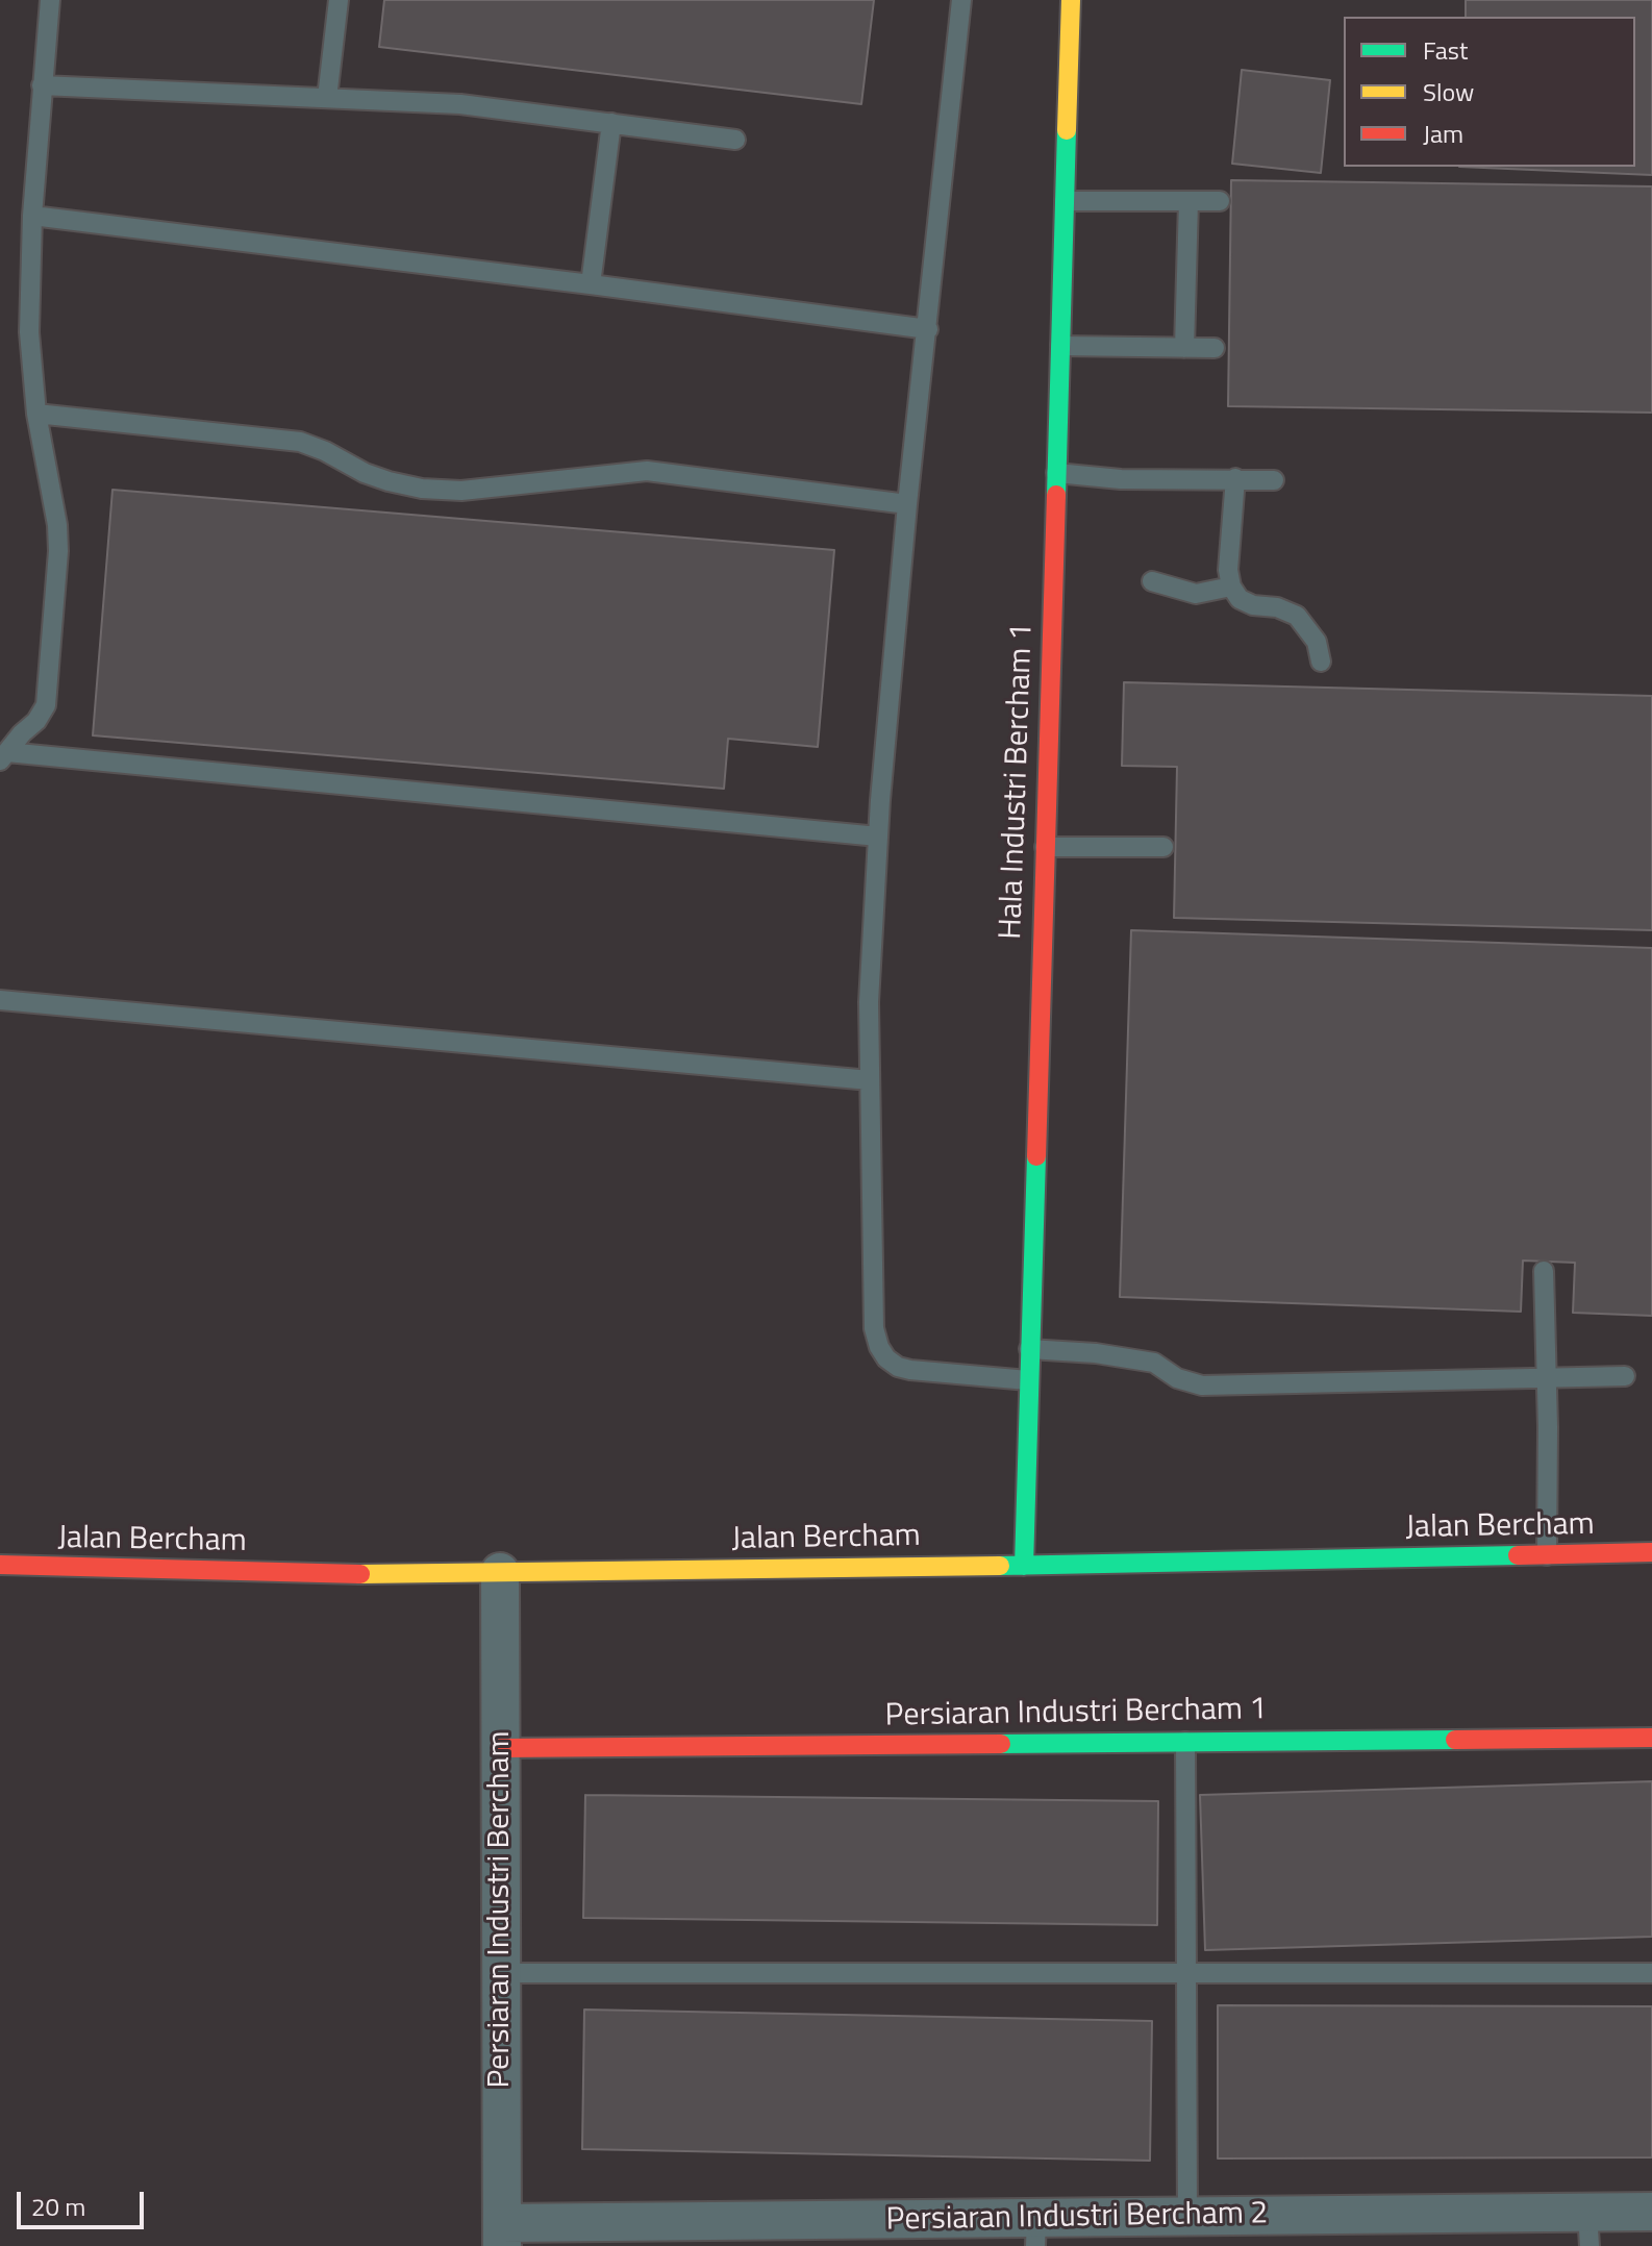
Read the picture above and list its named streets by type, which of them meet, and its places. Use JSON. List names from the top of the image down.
{
  "streets": {
    "street": [
      "Hala Industri Bercham 1",
      "Jalan Bercham",
      "Persiaran Industri Bercham 1",
      "Persiaran Industri Bercham",
      "Persiaran Industri Bercham 2"
    ]
  },
  "crossings": [
    ["Hala Industri Bercham 1", "Jalan Bercham"],
    ["Jalan Bercham", "Persiaran Industri Bercham"],
    ["Persiaran Industri Bercham 1", "Persiaran Industri Bercham"],
    ["Persiaran Industri Bercham", "Persiaran Industri Bercham 2"]
  ],
  "legend": ["Fast", "Slow", "Jam"],
  "scale_bar": "20 m"
}
